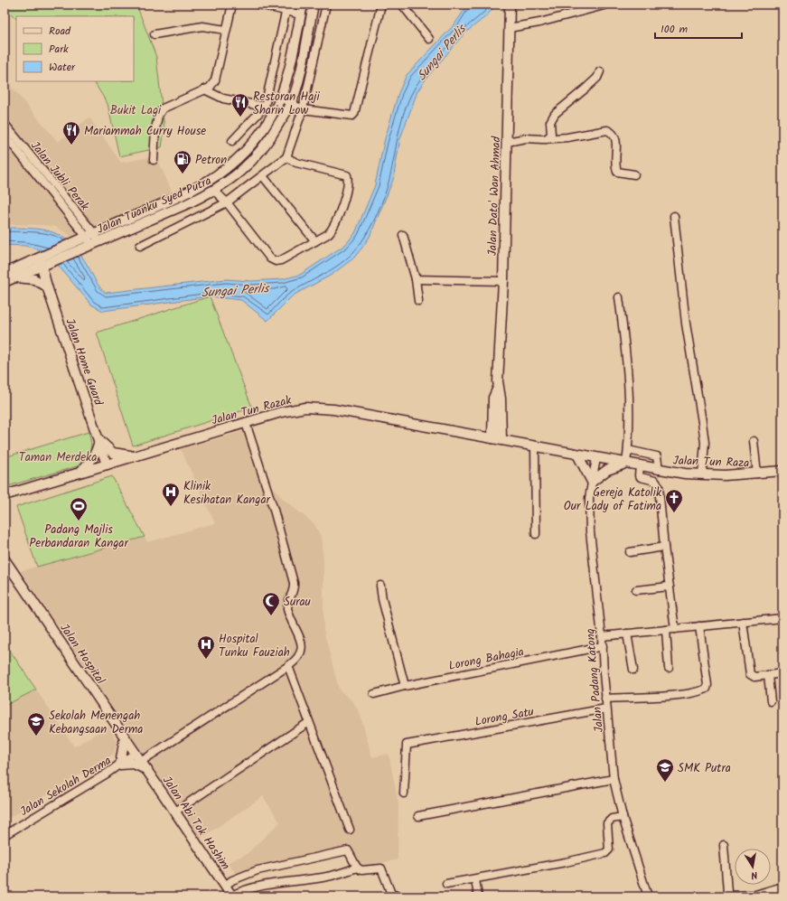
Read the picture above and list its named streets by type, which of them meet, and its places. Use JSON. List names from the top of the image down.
{
  "streets": {
    "main road": [
      "Jalan Dato' Wan Ahmad",
      "Jalan Tuanku Syed Putra",
      "Jalan Home Guard",
      "Jalan Tun Razak",
      "Jalan Tun Raza",
      "Jalan Hospital",
      "Jalan Abi Tok Hashim"
    ],
    "street": [
      "Jalan Jubli Perak",
      "Lorong Bahagia",
      "Jalan Padang Katong",
      "Lorong Satu",
      "Jalan Sekolah Derma"
    ]
  },
  "crossings": [
    ["Jalan Jubli Perak", "Jalan Tuanku Syed Putra"],
    ["Jalan Dato' Wan Ahmad", "Jalan Tun Razak"],
    ["Jalan Home Guard", "Jalan Tun Razak"],
    ["Jalan Tun Razak", "Jalan Tun Raza"],
    ["Jalan Tun Razak", "Jalan Padang Katong"],
    ["Jalan Tun Raza", "Jalan Padang Katong"],
    ["Jalan Hospital", "Jalan Sekolah Derma"],
    ["Jalan Hospital", "Jalan Abi Tok Hashim"],
    ["Lorong Bahagia", "Jalan Padang Katong"],
    ["Jalan Padang Katong", "Lorong Satu"]
  ],
  "water": ["Sungai Perlis"],
  "parks": ["Bukit Lagi", "Taman Merdeka"],
  "places": {
    "restaurant": ["Restoran Haji Sharin Low", "Mariammah Curry House"],
    "fuel station": ["Petron"],
    "hospital": ["Klinik Kesihatan Kangar", "Hospital Tunku Fauziah"],
    "church": ["Gereja Katolik Our Lady of Fatima"],
    "sports": ["Padang Majlis Perbandaran Kangar"],
    "mosque": ["Surau"],
    "school or university": ["Sekolah Menengah Kebangsaan Derma", "SMK Putra"]
  },
  "legend": ["Road", "Park", "Water"],
  "scale_bar": "100 m",
  "north": "bottom"
}
